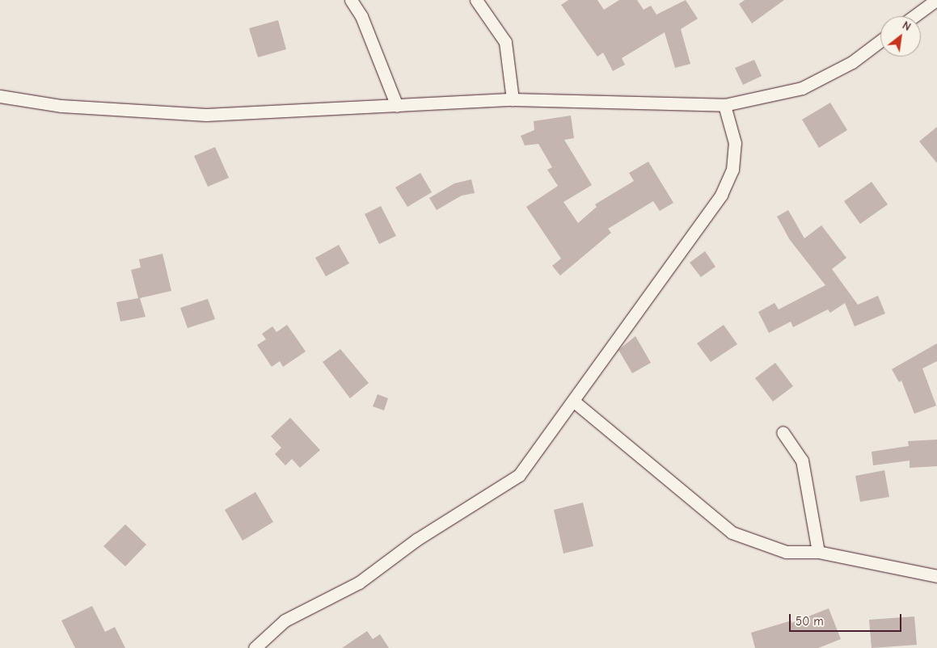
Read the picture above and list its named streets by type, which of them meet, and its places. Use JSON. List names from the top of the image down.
{
  "scale_bar": "50 m",
  "north": "top right"
}
